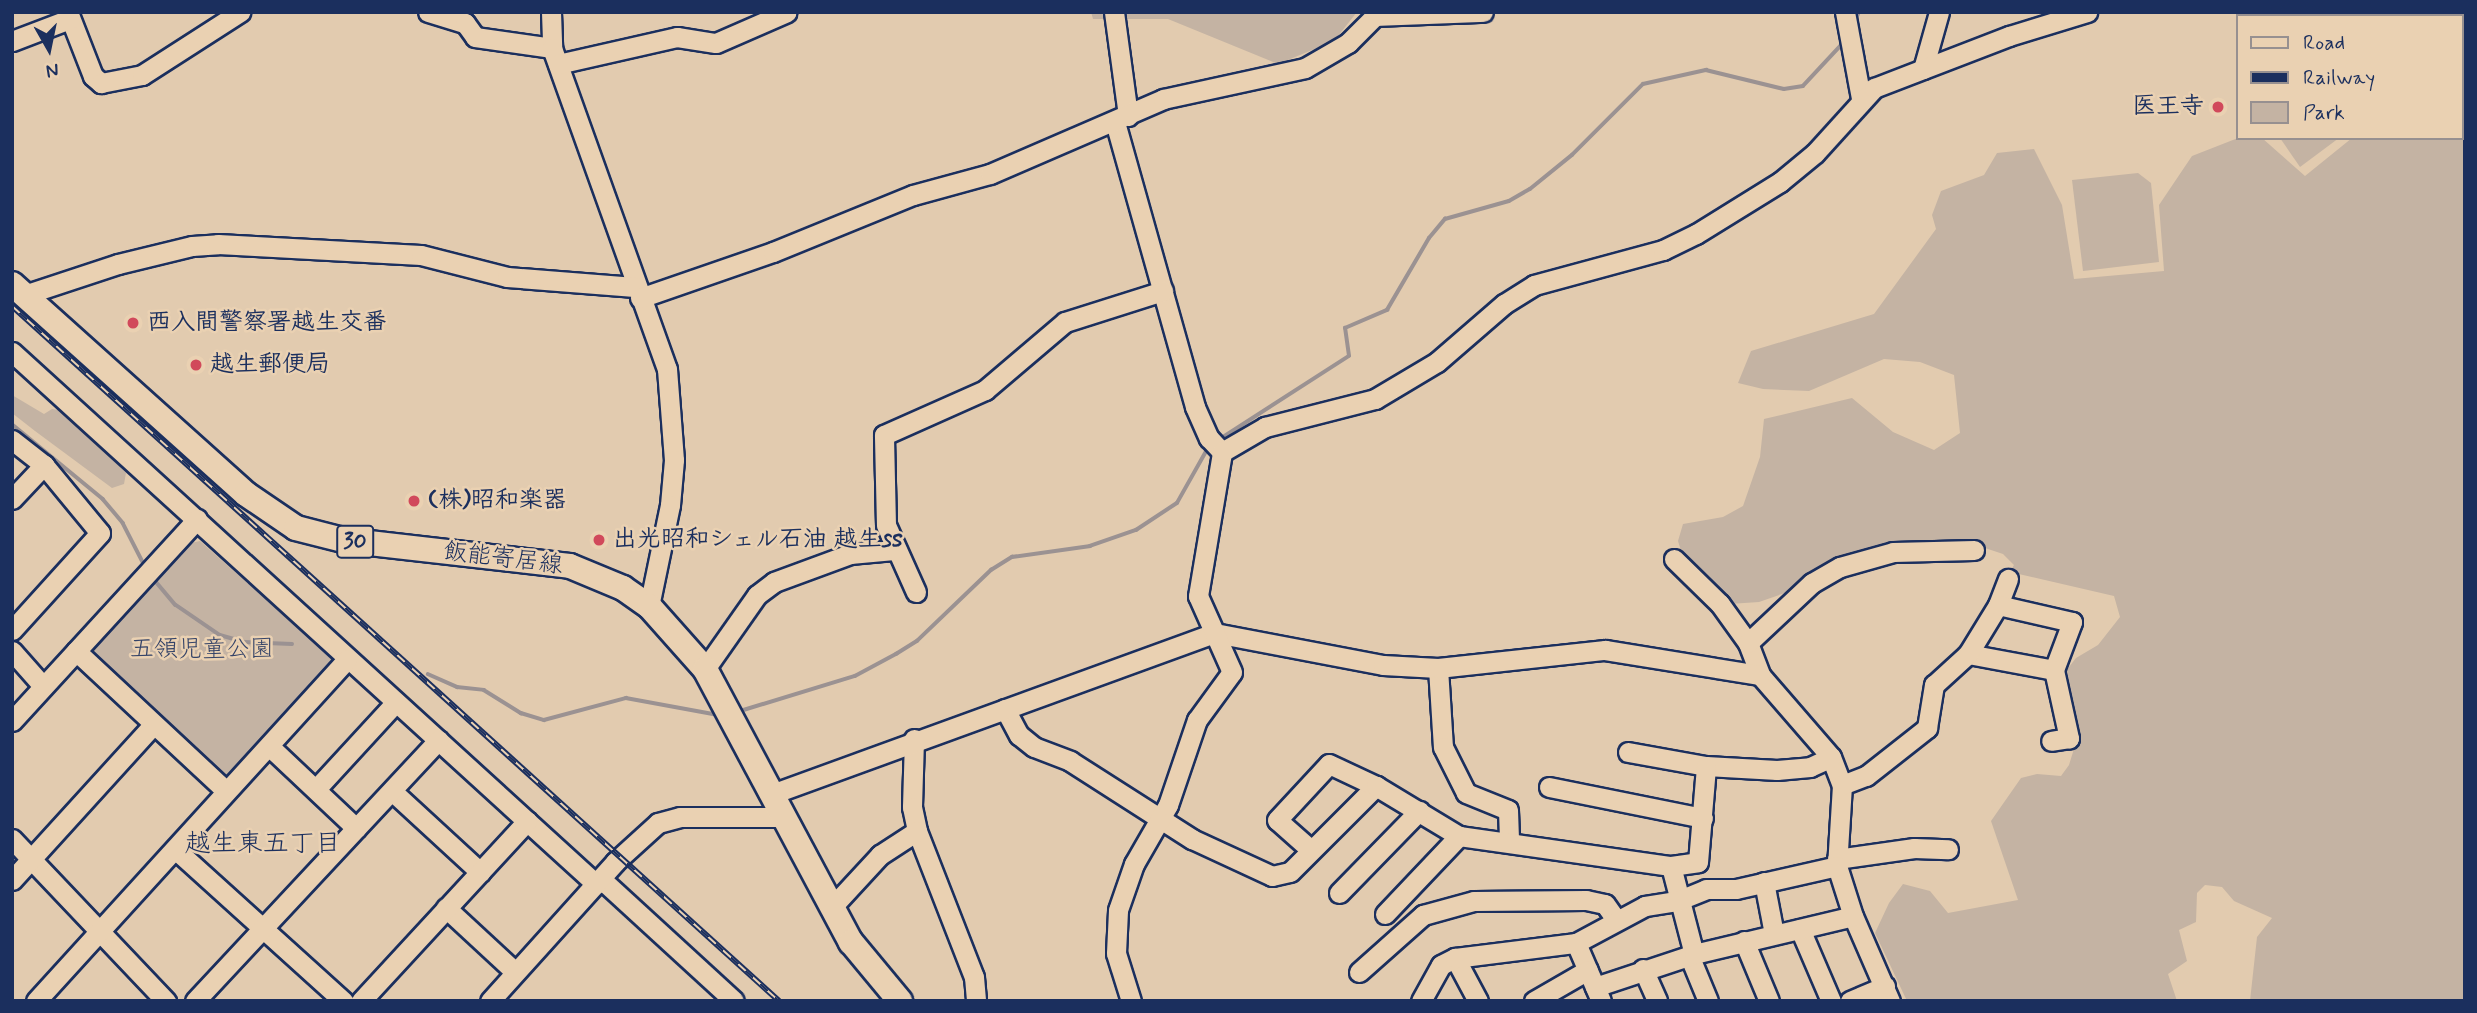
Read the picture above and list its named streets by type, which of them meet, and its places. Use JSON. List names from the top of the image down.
{
  "streets": {
    "main road": ["30", "飯能寄居線"]
  },
  "districts": ["越生東五丁目"],
  "parks": ["五領児童公園"],
  "places": [
    "医王寺",
    "西入間警察署越生交番",
    "越生郵便局",
    "(株)昭和楽器",
    "出光昭和シェル石油 越生ss"
  ],
  "legend": ["Road", "Railway", "Park"],
  "north": "bottom"
}
